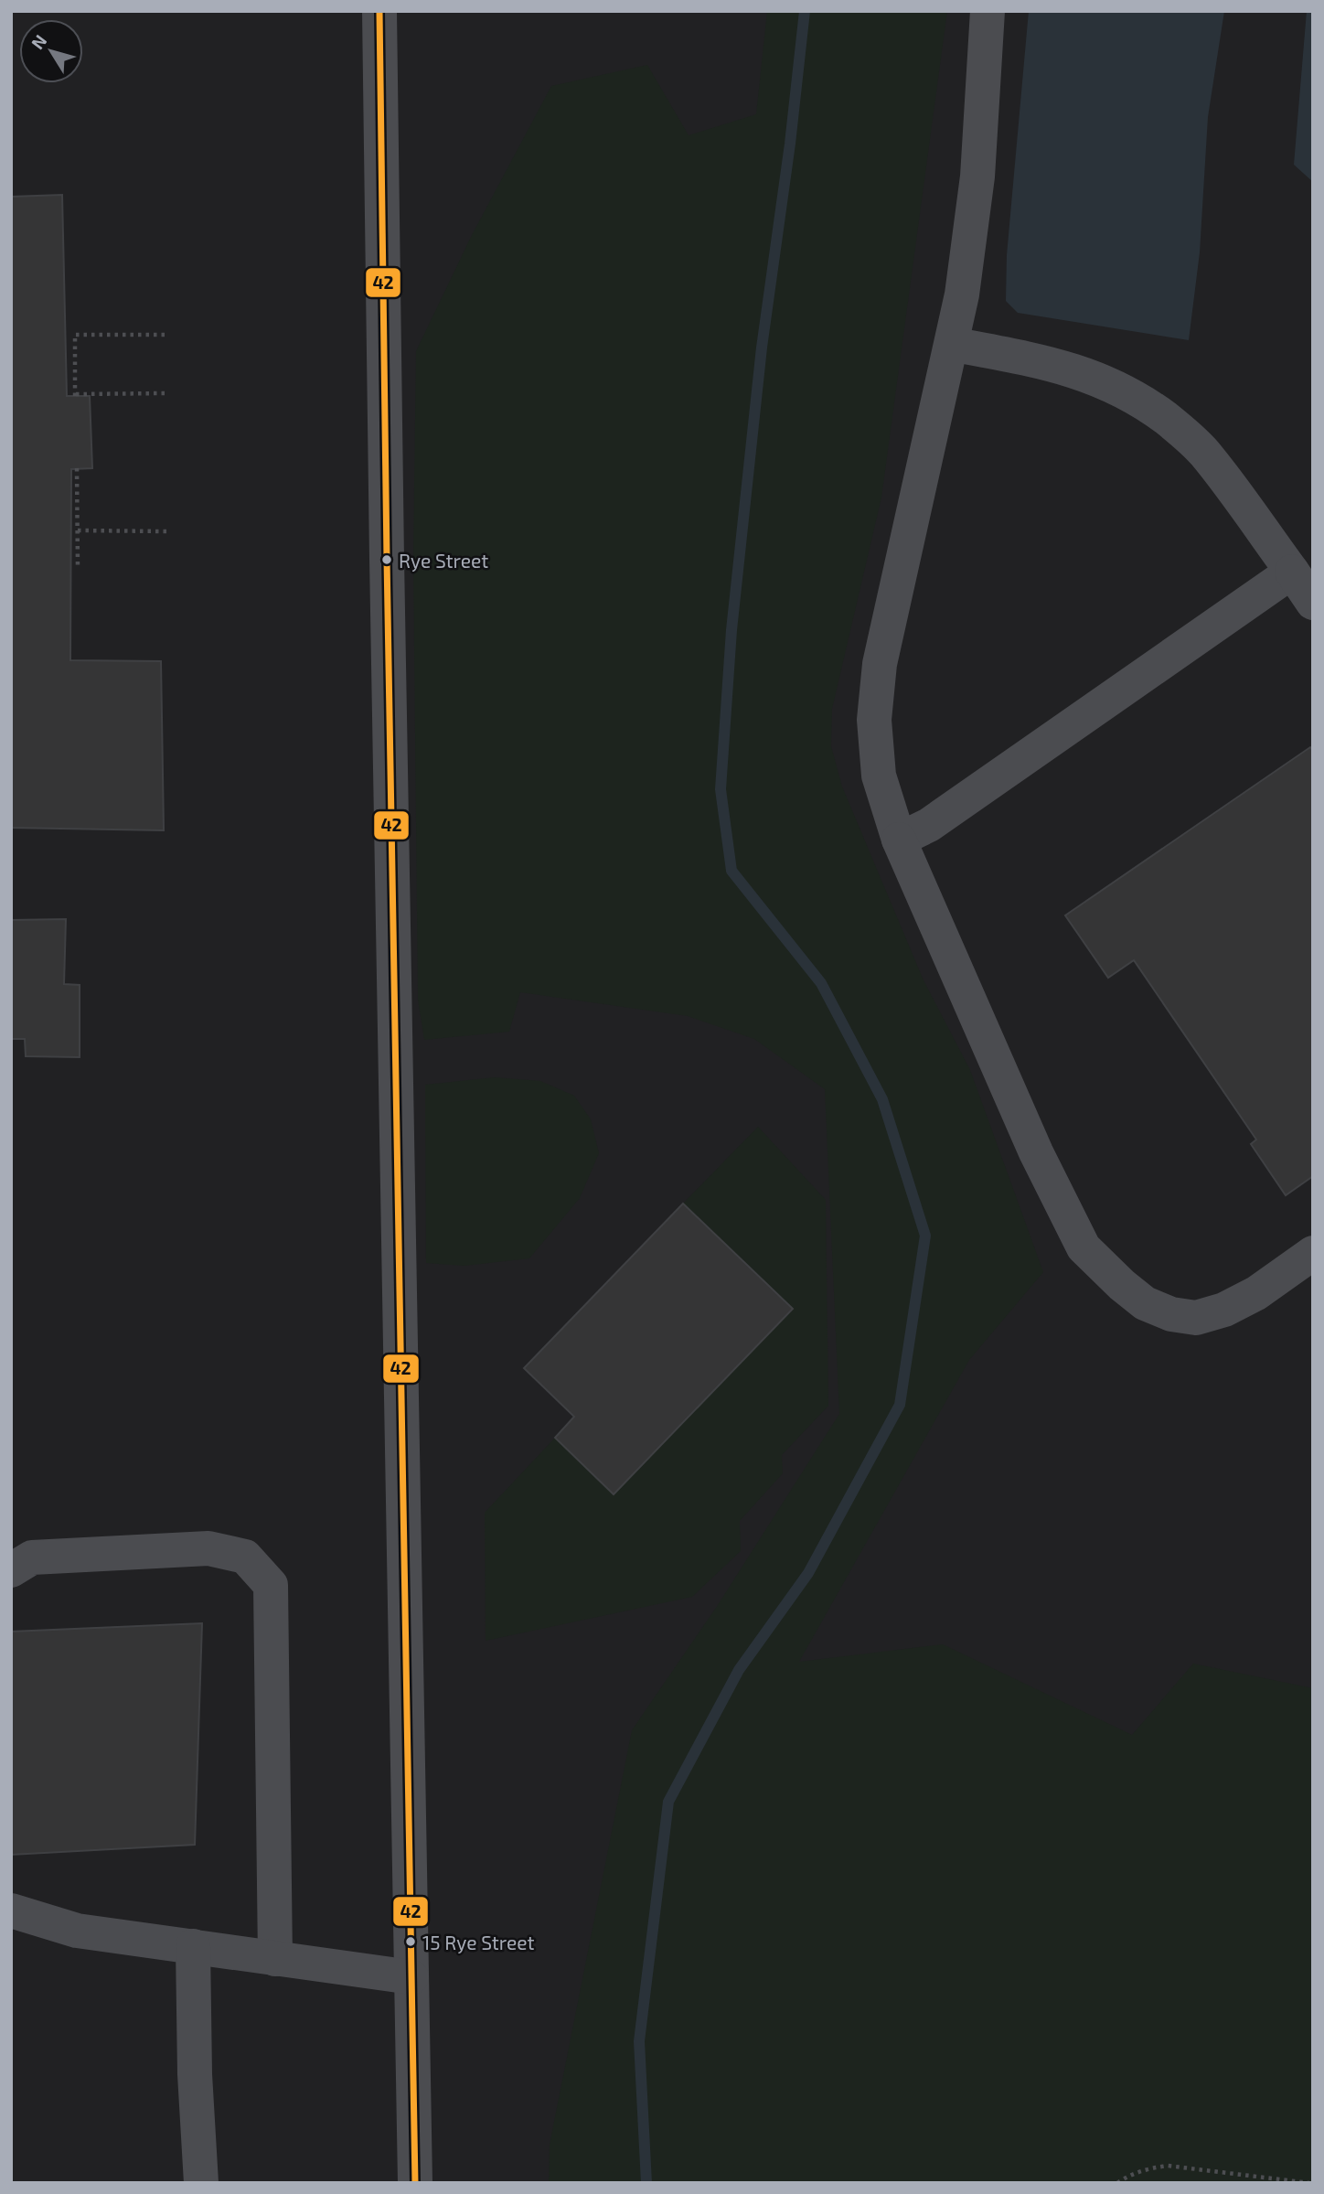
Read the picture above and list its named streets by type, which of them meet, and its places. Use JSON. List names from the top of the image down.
{
  "places": ["Rye Street", "15 Rye Street"],
  "lines": ["transit line 42"],
  "north": "top left"
}
